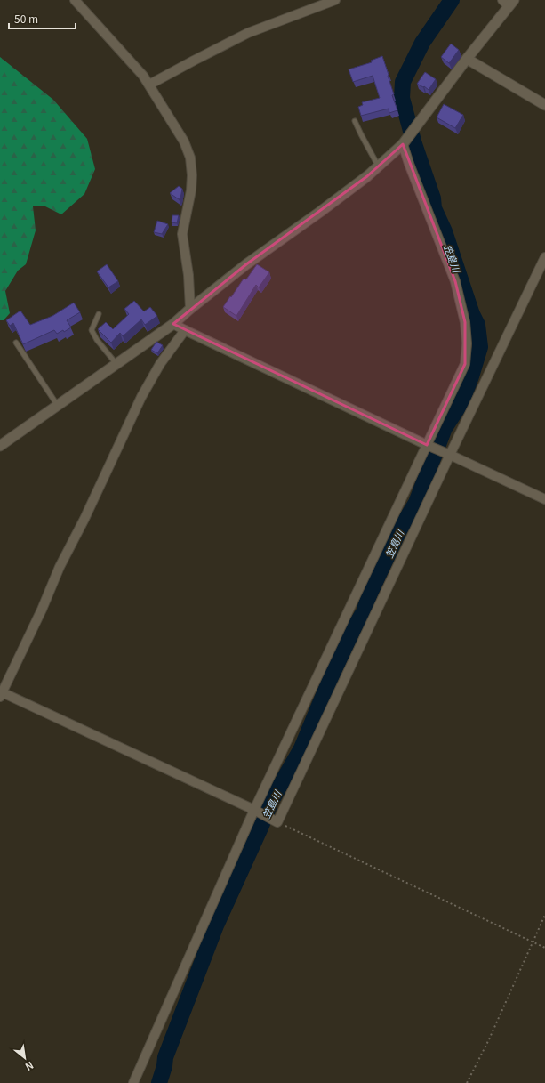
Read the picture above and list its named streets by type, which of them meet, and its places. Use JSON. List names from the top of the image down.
{
  "water": ["笠島川"],
  "scale_bar": "50 m",
  "north": "bottom right"
}
